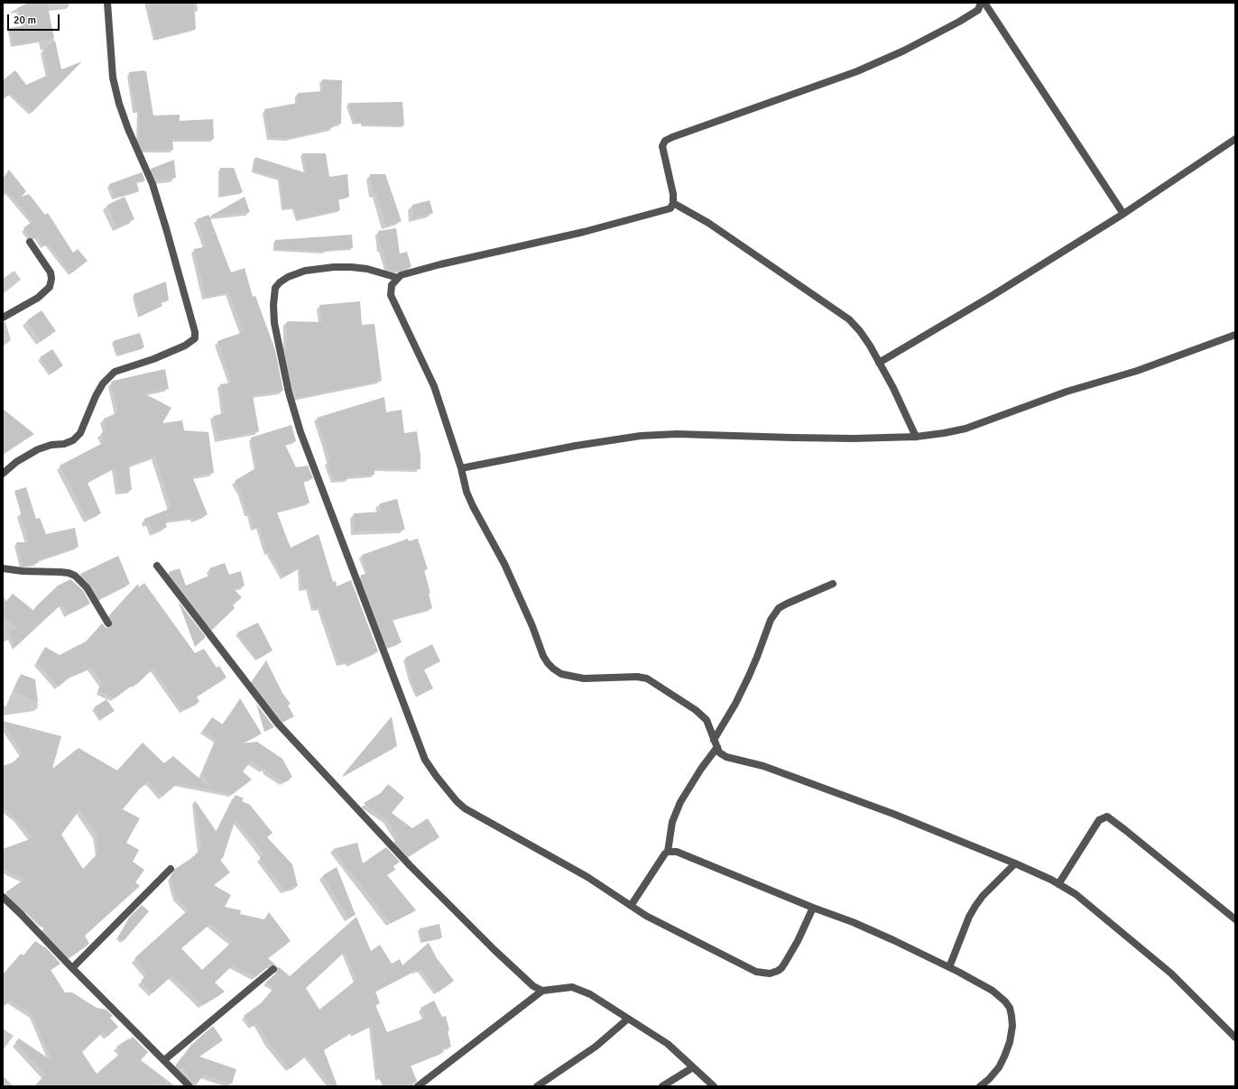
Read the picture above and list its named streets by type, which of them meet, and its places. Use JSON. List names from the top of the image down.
{
  "scale_bar": "20 m"
}
